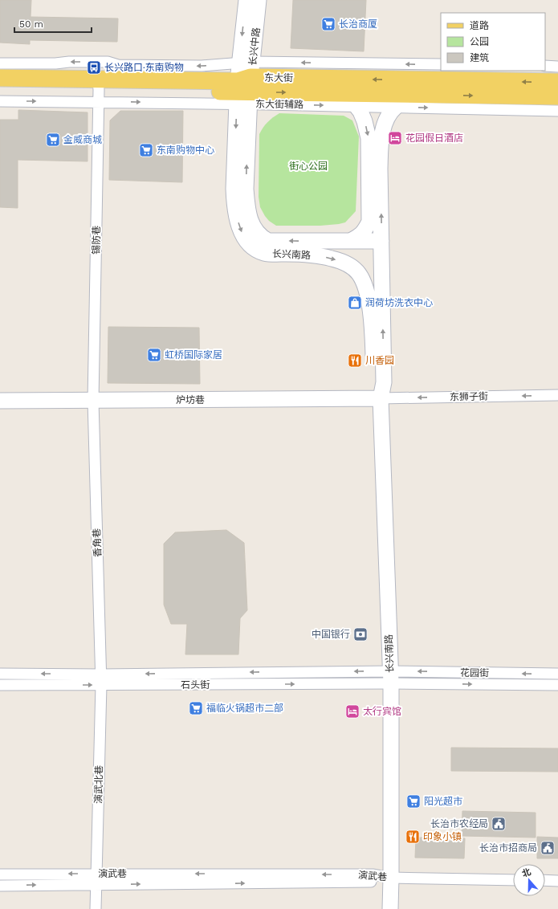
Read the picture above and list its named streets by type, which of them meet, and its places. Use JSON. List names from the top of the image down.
{
  "streets": {
    "main road": [
      "长兴中路",
      "东大街",
      "长兴南路",
      "炉坊巷"
    ],
    "street": [
      "锡防巷",
      "东狮子街",
      "香角巷",
      "花园街",
      "石头街",
      "演武北巷",
      "演武巷"
    ]
  },
  "crossings": [
    ["长兴中路", "东大街"],
    ["长兴中路", "长兴南路"],
    ["东大街", "锡防巷"],
    ["东大街", "长兴南路"],
    ["锡防巷", "炉坊巷"],
    ["锡防巷", "香角巷"],
    ["长兴南路", "东狮子街"],
    ["长兴南路", "炉坊巷"],
    ["长兴南路", "花园街"],
    ["长兴南路", "石头街"],
    ["长兴南路", "演武巷"],
    ["东狮子街", "炉坊巷"],
    ["炉坊巷", "香角巷"],
    ["香角巷", "石头街"],
    ["香角巷", "演武北巷"],
    ["花园街", "石头街"],
    ["石头街", "演武北巷"],
    ["演武北巷", "演武巷"]
  ],
  "one_way": ["东狮子街"],
  "parks": ["街心公园"],
  "places": {
    "supermarket": [
      "长治商厦",
      "金威商城",
      "东南购物中心",
      "虹桥国际家居",
      "福临火锅超市二部",
      "阳光超市"
    ],
    "bus stop": ["长兴路口·东南购物"],
    "hotel": ["花园假日酒店", "太行宾馆"],
    "shop": ["润荷坊洗衣中心"],
    "restaurant": ["川香园", "印象小镇"],
    "bank": ["中国银行"],
    "public building": ["长治市农经局", "长治市招商局"]
  },
  "legend": ["道路", "公园", "建筑"],
  "scale_bar": "50 m",
  "north": "top"
}
